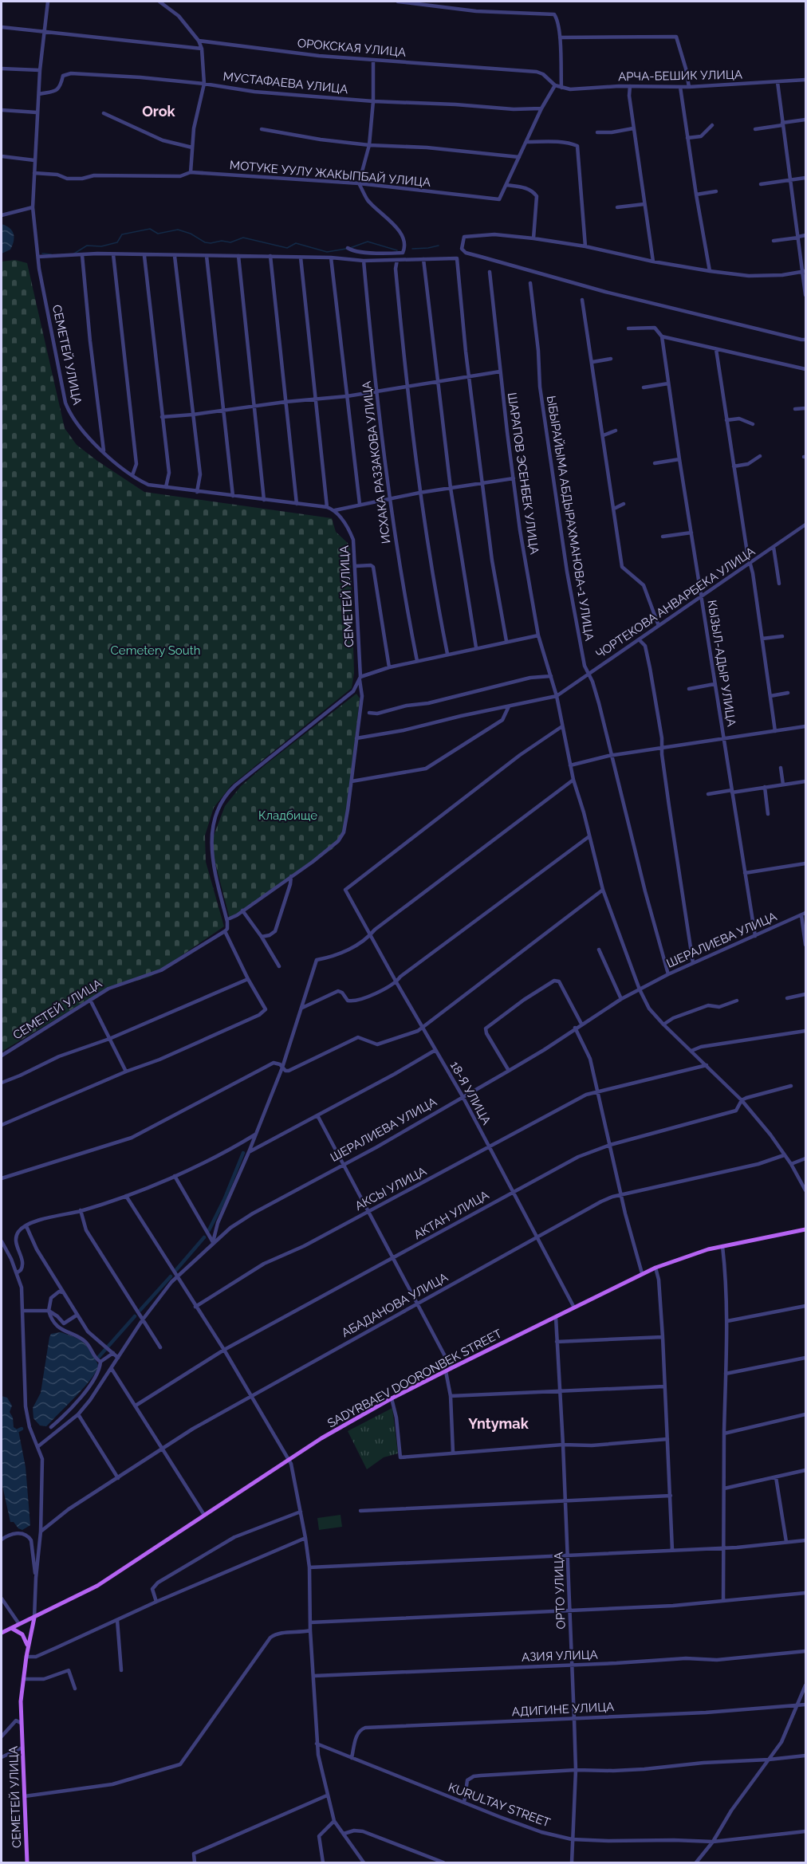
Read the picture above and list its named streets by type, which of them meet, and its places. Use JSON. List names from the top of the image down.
{
  "streets": {
    "main road": ["СЕМЕТЕЙ УЛИЦА", "SADYRBAEV DOORONBEK STREET"],
    "street": [
      "ОРОКСКАЯ УЛИЦА",
      "АРЧА-БЕШИК УЛИЦА",
      "МУСТАФАЕВА УЛИЦА",
      "МОТУКЕ УУЛУ ЖАКЫПБАЙ УЛИЦА",
      "ИСХАКА РАЗЗАКОВА УЛИЦА",
      "ШАРАПОВ ЭСЕНБЕК УЛИЦА",
      "ЫБЫРАЙЫМА АБДЫРАХМАНОВА-1 УЛИЦА",
      "ЧОРТЕКОВА АНВАРБЕКА УЛИЦА",
      "КЫЗЫЛ-АДЫР УЛИЦА",
      "ШЕРАЛИЕВА УЛИЦА",
      "18-Я УЛИЦА",
      "АКСЫ УЛИЦА",
      "АКТАН УЛИЦА",
      "АБАДАНОВА УЛИЦА",
      "ОРТО УЛИЦА",
      "АЗИЯ УЛИЦА",
      "АДИГИНЕ УЛИЦА",
      "KURULTAY STREET"
    ]
  },
  "crossings": [
    ["ОРОКСКАЯ УЛИЦА", "АРЧА-БЕШИК УЛИЦА"],
    ["ОРОКСКАЯ УЛИЦА", "МОТУКЕ УУЛУ ЖАКЫПБАЙ УЛИЦА"],
    ["АРЧА-БЕШИК УЛИЦА", "МОТУКЕ УУЛУ ЖАКЫПБАЙ УЛИЦА"],
    ["МУСТАФАЕВА УЛИЦА", "МОТУКЕ УУЛУ ЖАКЫПБАЙ УЛИЦА"],
    ["МУСТАФАЕВА УЛИЦА", "СЕМЕТЕЙ УЛИЦА"],
    ["МОТУКЕ УУЛУ ЖАКЫПБАЙ УЛИЦА", "СЕМЕТЕЙ УЛИЦА"],
    ["СЕМЕТЕЙ УЛИЦА", "SADYRBAEV DOORONBEK STREET"],
    ["ШАРАПОВ ЭСЕНБЕК УЛИЦА", "ЧОРТЕКОВА АНВАРБЕКА УЛИЦА"],
    ["ШАРАПОВ ЭСЕНБЕК УЛИЦА", "ШЕРАЛИЕВА УЛИЦА"],
    ["ШАРАПОВ ЭСЕНБЕК УЛИЦА", "18-Я УЛИЦА"],
    ["ШАРАПОВ ЭСЕНБЕК УЛИЦА", "АКСЫ УЛИЦА"],
    ["ШАРАПОВ ЭСЕНБЕК УЛИЦА", "АКТАН УЛИЦА"],
    ["ШАРАПОВ ЭСЕНБЕК УЛИЦА", "АБАДАНОВА УЛИЦА"],
    ["ЫБЫРАЙЫМА АБДЫРАХМАНОВА-1 УЛИЦА", "ЧОРТЕКОВА АНВАРБЕКА УЛИЦА"],
    ["ЫБЫРАЙЫМА АБДЫРАХМАНОВА-1 УЛИЦА", "ШЕРАЛИЕВА УЛИЦА"],
    ["ЧОРТЕКОВА АНВАРБЕКА УЛИЦА", "КЫЗЫЛ-АДЫР УЛИЦА"],
    ["КЫЗЫЛ-АДЫР УЛИЦА", "ШЕРАЛИЕВА УЛИЦА"],
    ["ШЕРАЛИЕВА УЛИЦА", "18-Я УЛИЦА"],
    ["18-Я УЛИЦА", "АКСЫ УЛИЦА"],
    ["18-Я УЛИЦА", "АКТАН УЛИЦА"],
    ["18-Я УЛИЦА", "АБАДАНОВА УЛИЦА"],
    ["18-Я УЛИЦА", "SADYRBAEV DOORONBEK STREET"],
    ["SADYRBAEV DOORONBEK STREET", "ОРТО УЛИЦА"],
    ["ОРТО УЛИЦА", "АЗИЯ УЛИЦА"],
    ["ОРТО УЛИЦА", "АДИГИНЕ УЛИЦА"],
    ["ОРТО УЛИЦА", "KURULTAY STREET"],
    ["АДИГИНЕ УЛИЦА", "KURULTAY STREET"]
  ],
  "districts": ["Orok", "Yntymak"],
  "parks": ["Cemetery South", "Кладбище"]
}
